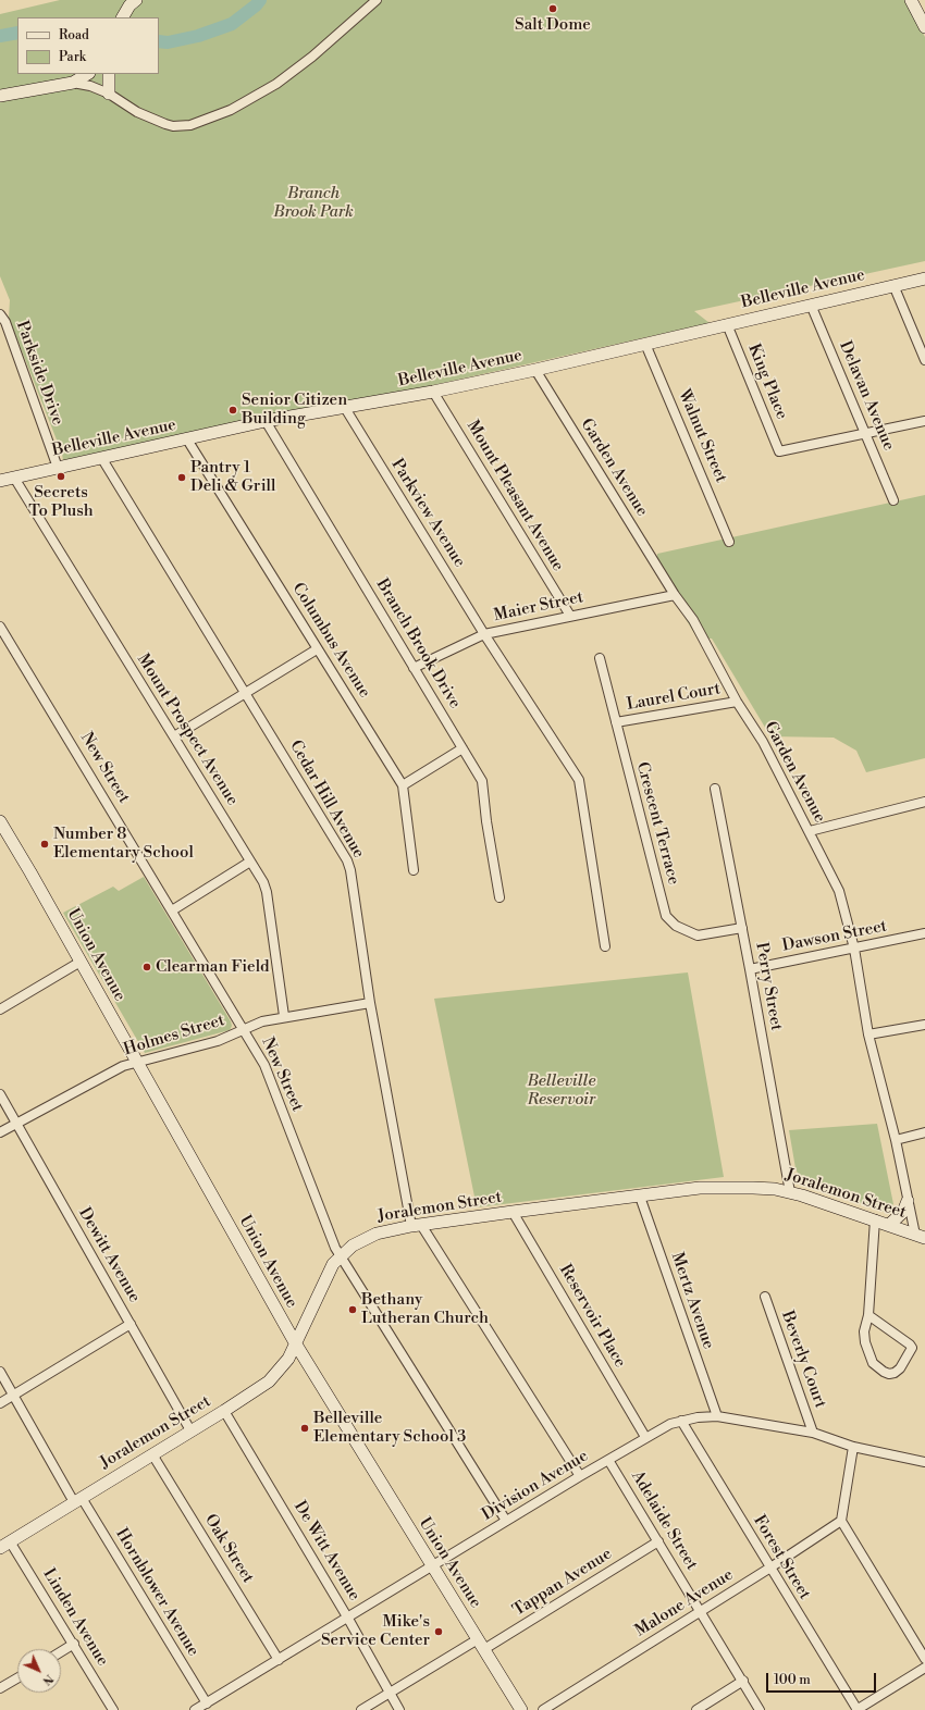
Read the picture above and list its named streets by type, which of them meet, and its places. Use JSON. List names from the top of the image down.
{
  "streets": {
    "street": [
      "Belleville Avenue",
      "Parkside Drive",
      "King Place",
      "Delavan Avenue",
      "Walnut Street",
      "Garden Avenue",
      "Mount Pleasant Avenue",
      "Parkview Avenue",
      "Maier Street",
      "Columbus Avenue",
      "Branch Brook Drive",
      "Laurel Court",
      "Mount Prospect Avenue",
      "New Street",
      "Cedar Hill Avenue",
      "Crescent Terrace",
      "Dawson Street",
      "Union Avenue",
      "Perry Street",
      "Holmes Street",
      "Joralemon Street",
      "Dewitt Avenue",
      "Mertz Avenue",
      "Reservoir Place",
      "Beverly Court",
      "Division Avenue",
      "Adelaide Street",
      "Oak Street",
      "De Witt Avenue",
      "Forest Street",
      "Tappan Avenue",
      "Hornblower Avenue",
      "Malone Avenue",
      "Linden Avenue"
    ]
  },
  "crossings": [
    ["Belleville Avenue", "Parkside Drive"],
    ["Belleville Avenue", "King Place"],
    ["Belleville Avenue", "Delavan Avenue"],
    ["Belleville Avenue", "Walnut Street"],
    ["Belleville Avenue", "Garden Avenue"],
    ["Belleville Avenue", "Mount Pleasant Avenue"],
    ["Belleville Avenue", "Parkview Avenue"],
    ["Belleville Avenue", "Columbus Avenue"],
    ["Belleville Avenue", "Branch Brook Drive"],
    ["Belleville Avenue", "Mount Prospect Avenue"],
    ["Belleville Avenue", "Cedar Hill Avenue"],
    ["King Place", "Delavan Avenue"],
    ["Garden Avenue", "Maier Street"],
    ["Garden Avenue", "Laurel Court"],
    ["Garden Avenue", "Dawson Street"],
    ["Garden Avenue", "Joralemon Street"],
    ["Mount Pleasant Avenue", "Maier Street"],
    ["Parkview Avenue", "Maier Street"],
    ["Maier Street", "Branch Brook Drive"],
    ["Laurel Court", "Crescent Terrace"],
    ["Mount Prospect Avenue", "Holmes Street"],
    ["New Street", "Holmes Street"],
    ["New Street", "Joralemon Street"],
    ["New Street", "Division Avenue"],
    ["Cedar Hill Avenue", "Holmes Street"],
    ["Cedar Hill Avenue", "Joralemon Street"],
    ["Crescent Terrace", "Perry Street"],
    ["Dawson Street", "Perry Street"],
    ["Union Avenue", "Holmes Street"],
    ["Union Avenue", "Joralemon Street"],
    ["Union Avenue", "Division Avenue"],
    ["Union Avenue", "Tappan Avenue"],
    ["Perry Street", "Joralemon Street"],
    ["Holmes Street", "Dewitt Avenue"],
    ["Joralemon Street", "Dewitt Avenue"],
    ["Joralemon Street", "Mertz Avenue"],
    ["Joralemon Street", "Reservoir Place"],
    ["Joralemon Street", "Oak Street"],
    ["Joralemon Street", "De Witt Avenue"],
    ["Joralemon Street", "Hornblower Avenue"],
    ["Joralemon Street", "Linden Avenue"],
    ["Mertz Avenue", "Division Avenue"],
    ["Reservoir Place", "Division Avenue"],
    ["Beverly Court", "Division Avenue"],
    ["Division Avenue", "Adelaide Street"],
    ["Division Avenue", "Oak Street"],
    ["Division Avenue", "De Witt Avenue"],
    ["Division Avenue", "Forest Street"],
    ["Division Avenue", "Hornblower Avenue"],
    ["Adelaide Street", "Tappan Avenue"],
    ["Adelaide Street", "Malone Avenue"],
    ["De Witt Avenue", "Tappan Avenue"],
    ["Forest Street", "Malone Avenue"]
  ],
  "parks": ["Branch Brook Park", "Belleville Reservoir"],
  "places": [
    "Salt Dome",
    "Senior Citizen Building",
    "Secrets To Plush",
    "Pantry 1 Deli & Grill",
    "Number 8 Elementary School",
    "Clearman Field",
    "Bethany Lutheran Church",
    "Belleville Elementary School 3",
    "Mike's Service Center"
  ],
  "legend": ["Road", "Park"],
  "scale_bar": "100 m",
  "north": "bottom right"
}
